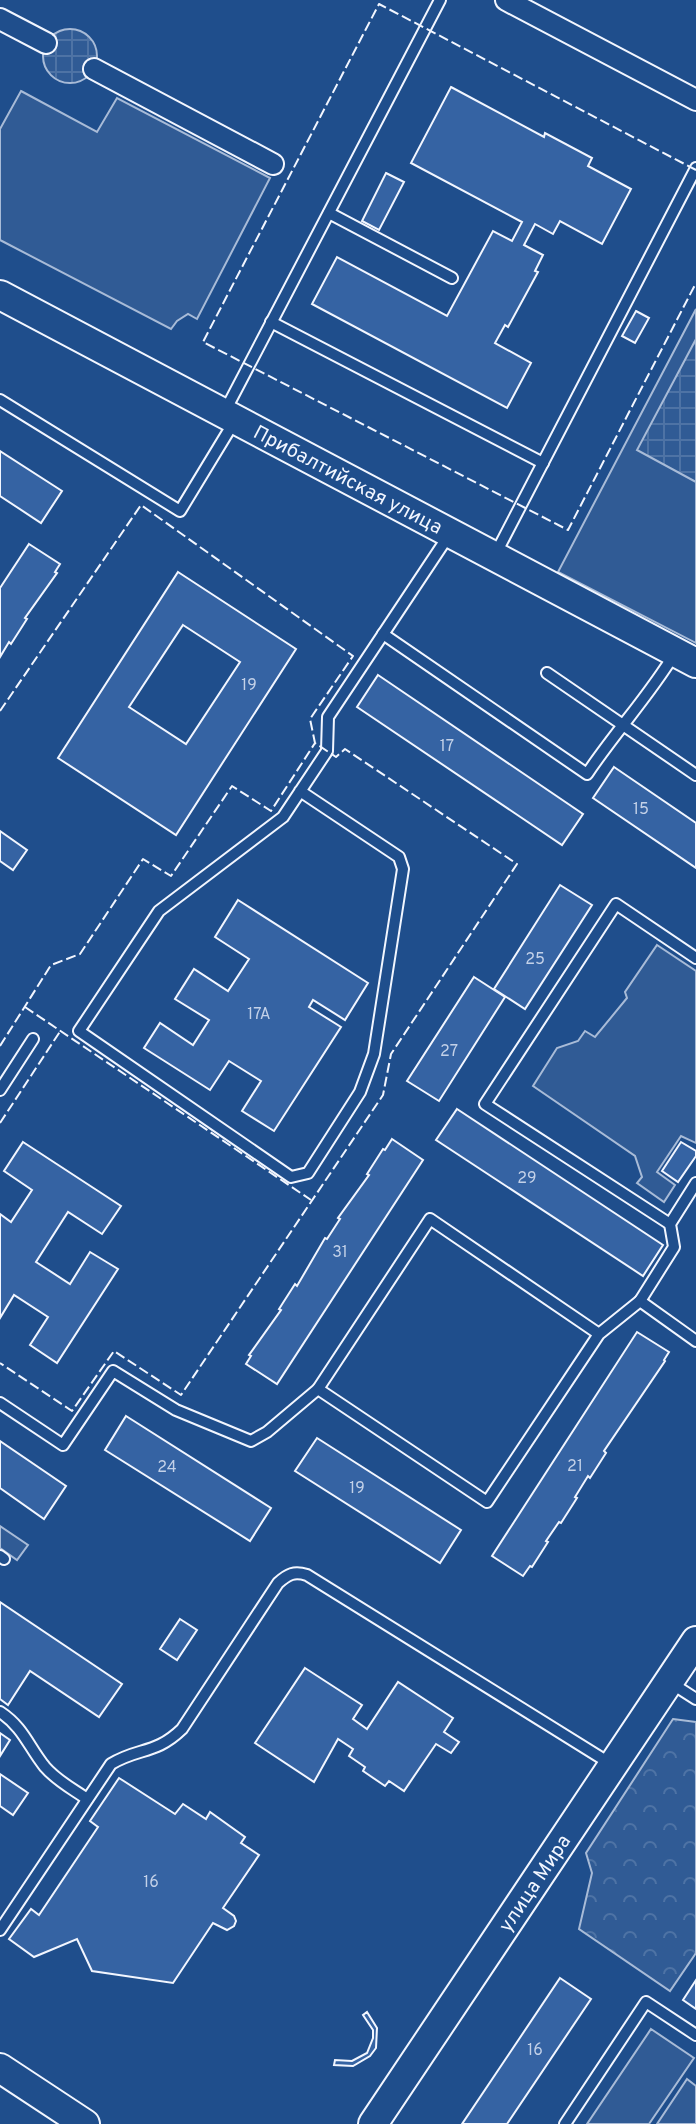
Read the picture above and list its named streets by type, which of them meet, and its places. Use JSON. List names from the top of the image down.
{
  "streets": {
    "street": ["Прибалтийская улица", "улица Мира"]
  },
  "house_numbers": [
    "19",
    "17",
    "15",
    "25",
    "17А",
    "27",
    "29",
    "31",
    "21",
    "24",
    "19",
    "16",
    "16"
  ]
}
